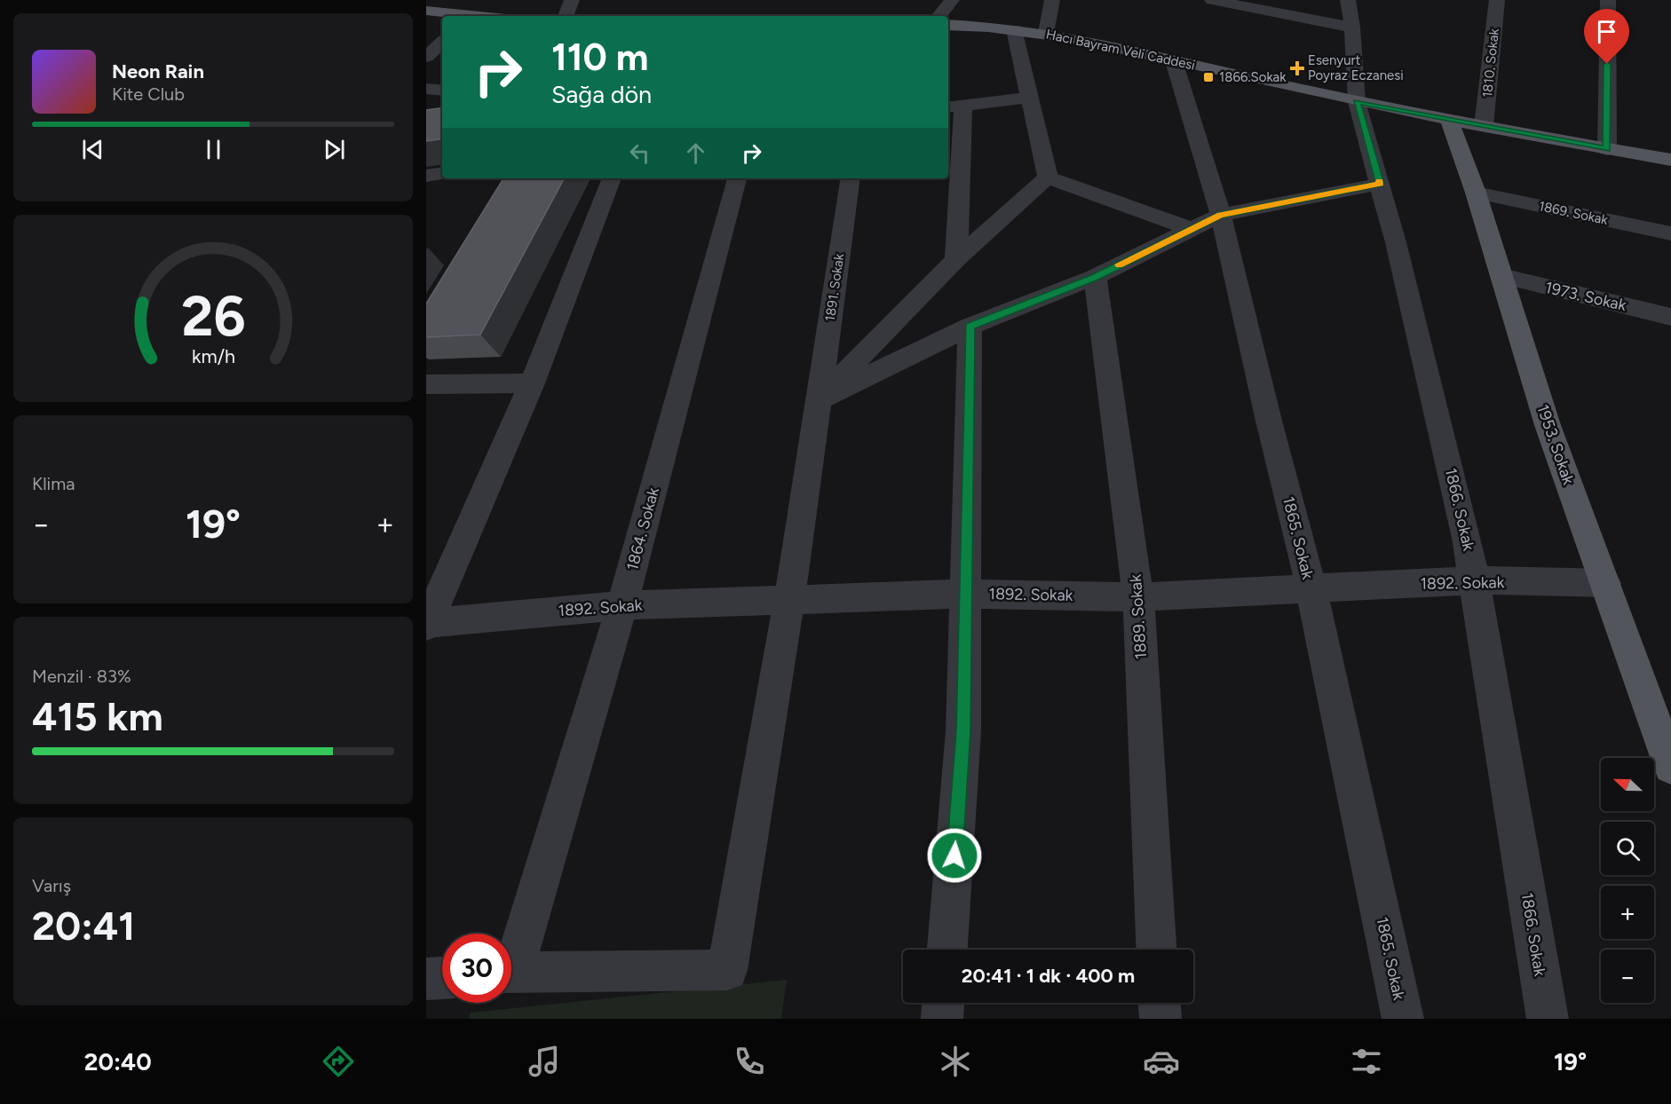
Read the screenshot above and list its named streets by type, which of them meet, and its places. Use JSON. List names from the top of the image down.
{
  "streets": {
    "main road": ["Hacı Bayram Veli Caddesi", "1953. Sokak"],
    "street": [
      "1810. Sokak",
      "1869. Sokak",
      "1891. Sokak",
      "1973. Sokak",
      "1866. Sokak",
      "1864. Sokak",
      "1865. Sokak",
      "1892. Sokak",
      "1889. Sokak"
    ]
  },
  "crossings": [
    ["Hacı Bayram Veli Caddesi", "1810. Sokak"],
    ["Hacı Bayram Veli Caddesi", "1953. Sokak"],
    ["Hacı Bayram Veli Caddesi", "1866. Sokak"],
    ["Hacı Bayram Veli Caddesi", "1865. Sokak"],
    ["1869. Sokak", "1953. Sokak"],
    ["1891. Sokak", "1892. Sokak"],
    ["1973. Sokak", "1953. Sokak"],
    ["1953. Sokak", "1892. Sokak"],
    ["1866. Sokak", "1892. Sokak"],
    ["1864. Sokak", "1892. Sokak"],
    ["1865. Sokak", "1892. Sokak"],
    ["1892. Sokak", "1889. Sokak"]
  ],
  "places": {
    "health": ["Esenyurt Poyraz Eczanesi"],
    "transit": ["1866.Sokak"]
  },
  "north": "left",
  "page": {
    "turn": ["110 m", "Sağa dön"],
    "song": ["Neon Rain", "Kite Club"],
    "tile": [
      "Klima",
      ["Menzil · 83%", "415 km"],
      ["Varış", "20:41"]
    ],
    "heat": ["−", "19°", "+"],
    "map_buttons": ["+", "−"],
    "limit": "30",
    "trip": "20:41 · 1 dk · 400 m",
    "tabs": ["20:40", "19°"],
    "gauge": ["26", "km/h"]
  }
}
